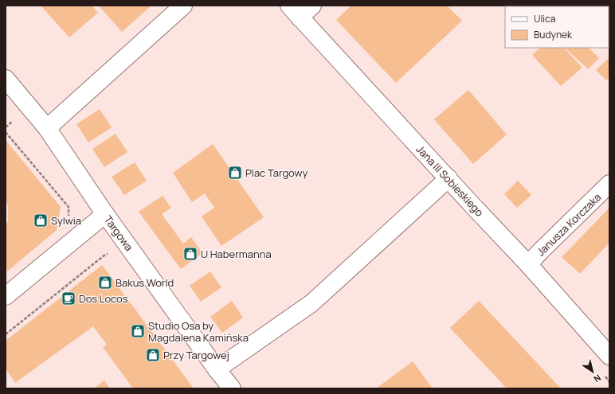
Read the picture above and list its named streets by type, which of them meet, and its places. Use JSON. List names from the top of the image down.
{
  "streets": {
    "street": ["Jana III Sobieskiego", "Janusza Korczaka", "Targowa"]
  },
  "crossings": [
    ["Jana III Sobieskiego", "Janusza Korczaka"]
  ],
  "places": {
    "shop": [
      "Plac Targowy",
      "Sylwia",
      "U Habermanna",
      "Bakus World",
      "Studio Osa by Magdalena Kamińska",
      "Przy Targowej"
    ],
    "cafe": ["Dos Locos"]
  },
  "legend": ["Ulica", "Budynek"],
  "north": "bottom right"
}
